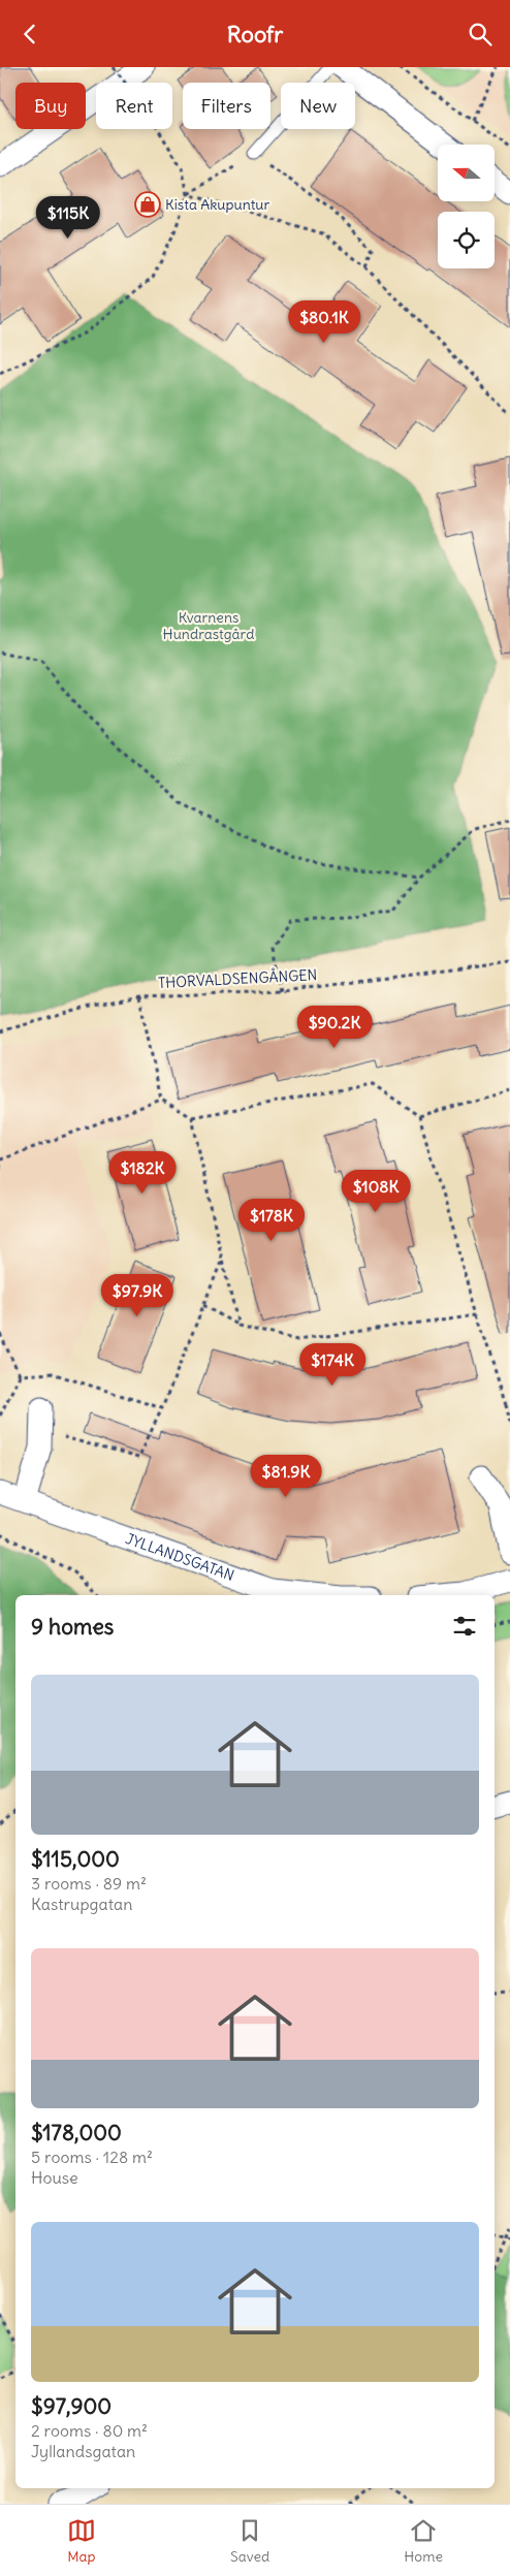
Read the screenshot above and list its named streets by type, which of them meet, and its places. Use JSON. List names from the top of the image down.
{
  "streets": {
    "street": ["JYLLANDSGATAN"],
    "path": ["THORVALDSENGÅNGEN"]
  },
  "parks": ["Kvarnens Hundrastgård"],
  "places": {
    "shop": ["Kista Akupuntur"]
  },
  "north": "left",
  "page": {
    "header": "Roofr",
    "chip": [
      "Buy",
      "Rent",
      "Filters",
      "New"
    ],
    "price": [
      "$115K",
      "$80.1K",
      "$90.2K",
      "$182K",
      "$108K",
      "$178K",
      "$97.9K",
      "$174K",
      "$81.9K"
    ],
    "heading": "9 homes",
    "list": [
      {
        "name": "$115,000",
        "note": "3 rooms · 89 m² · Kastrupgatan"
      },
      {
        "name": "$178,000",
        "note": "5 rooms · 128 m² · House"
      },
      {
        "name": "$97,900",
        "note": "2 rooms · 80 m² · Jyllandsgatan"
      }
    ],
    "tabs": ["Map", "Saved", "Home"]
  }
}
